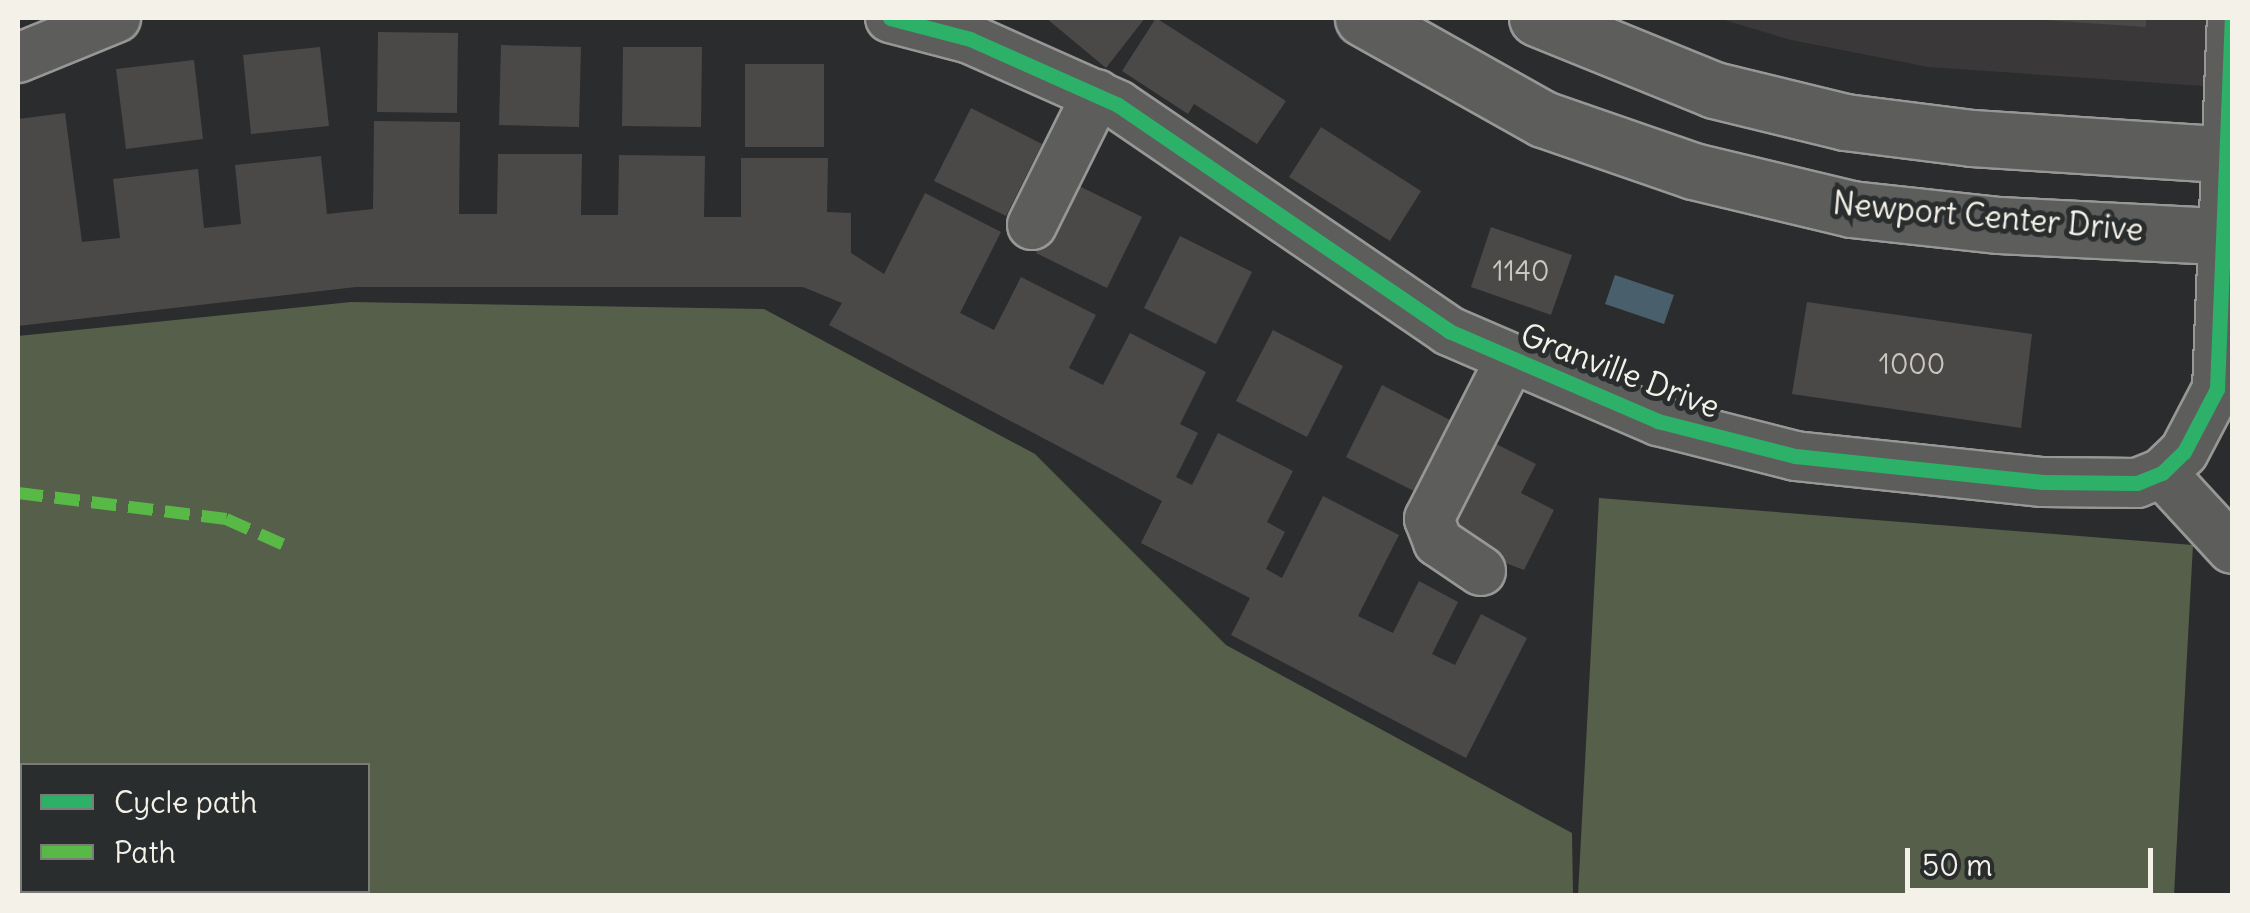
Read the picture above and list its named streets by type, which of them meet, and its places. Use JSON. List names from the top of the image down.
{
  "streets": {
    "main road": ["Newport Center Drive"],
    "street": ["Granville Drive"]
  },
  "house_numbers": ["1140", "1000"],
  "legend": ["Cycle path", "Path"],
  "scale_bar": "50 m"
}
